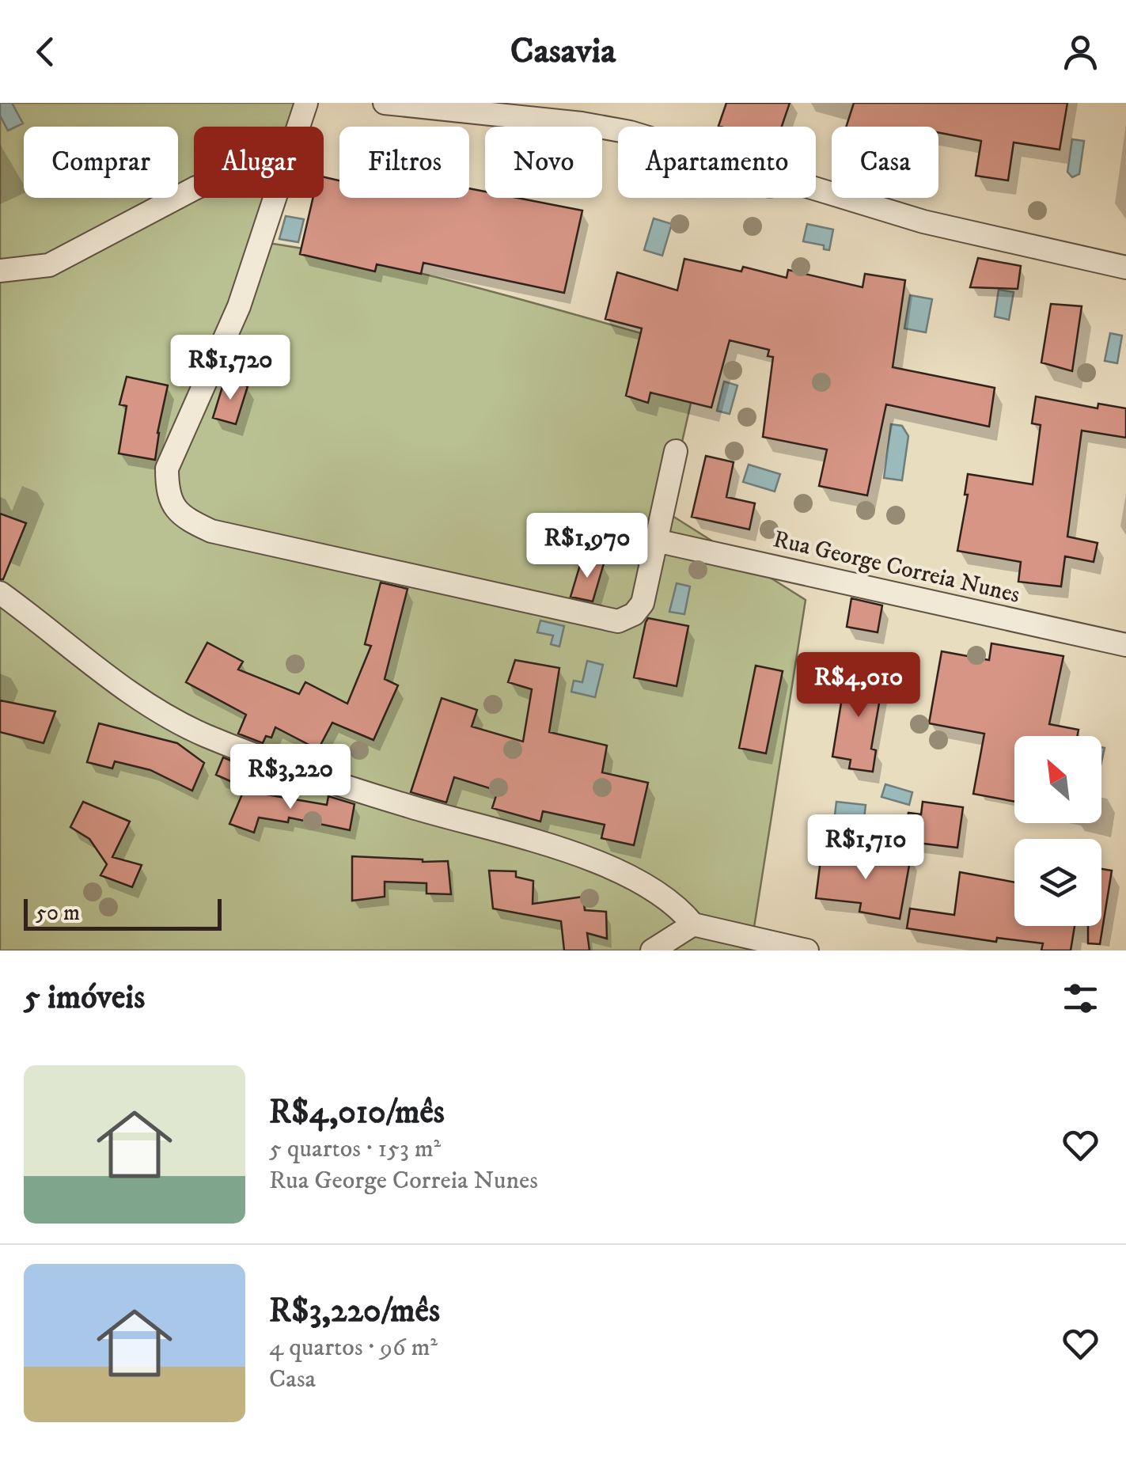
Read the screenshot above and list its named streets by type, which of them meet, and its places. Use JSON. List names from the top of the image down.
{
  "streets": {
    "street": ["Rua George Correia Nunes"]
  },
  "scale_bar": "50 m",
  "north": "top left",
  "page": {
    "header": "Casavia",
    "chip": [
      "Comprar",
      "Alugar",
      "Filtros",
      "Novo",
      "Apartamento",
      "Casa"
    ],
    "price": [
      "R$1,720",
      "R$1,970",
      "R$4,010",
      "R$3,220",
      "R$1,710"
    ],
    "scale": "50 m",
    "heading": "5 imóveis",
    "list": [
      {
        "name": "R$4,010/mês",
        "note": "5 quartos · 153 m² · Rua George Correia Nunes"
      },
      {
        "name": "R$3,220/mês",
        "note": "4 quartos · 96 m² · Casa"
      }
    ]
  }
}
